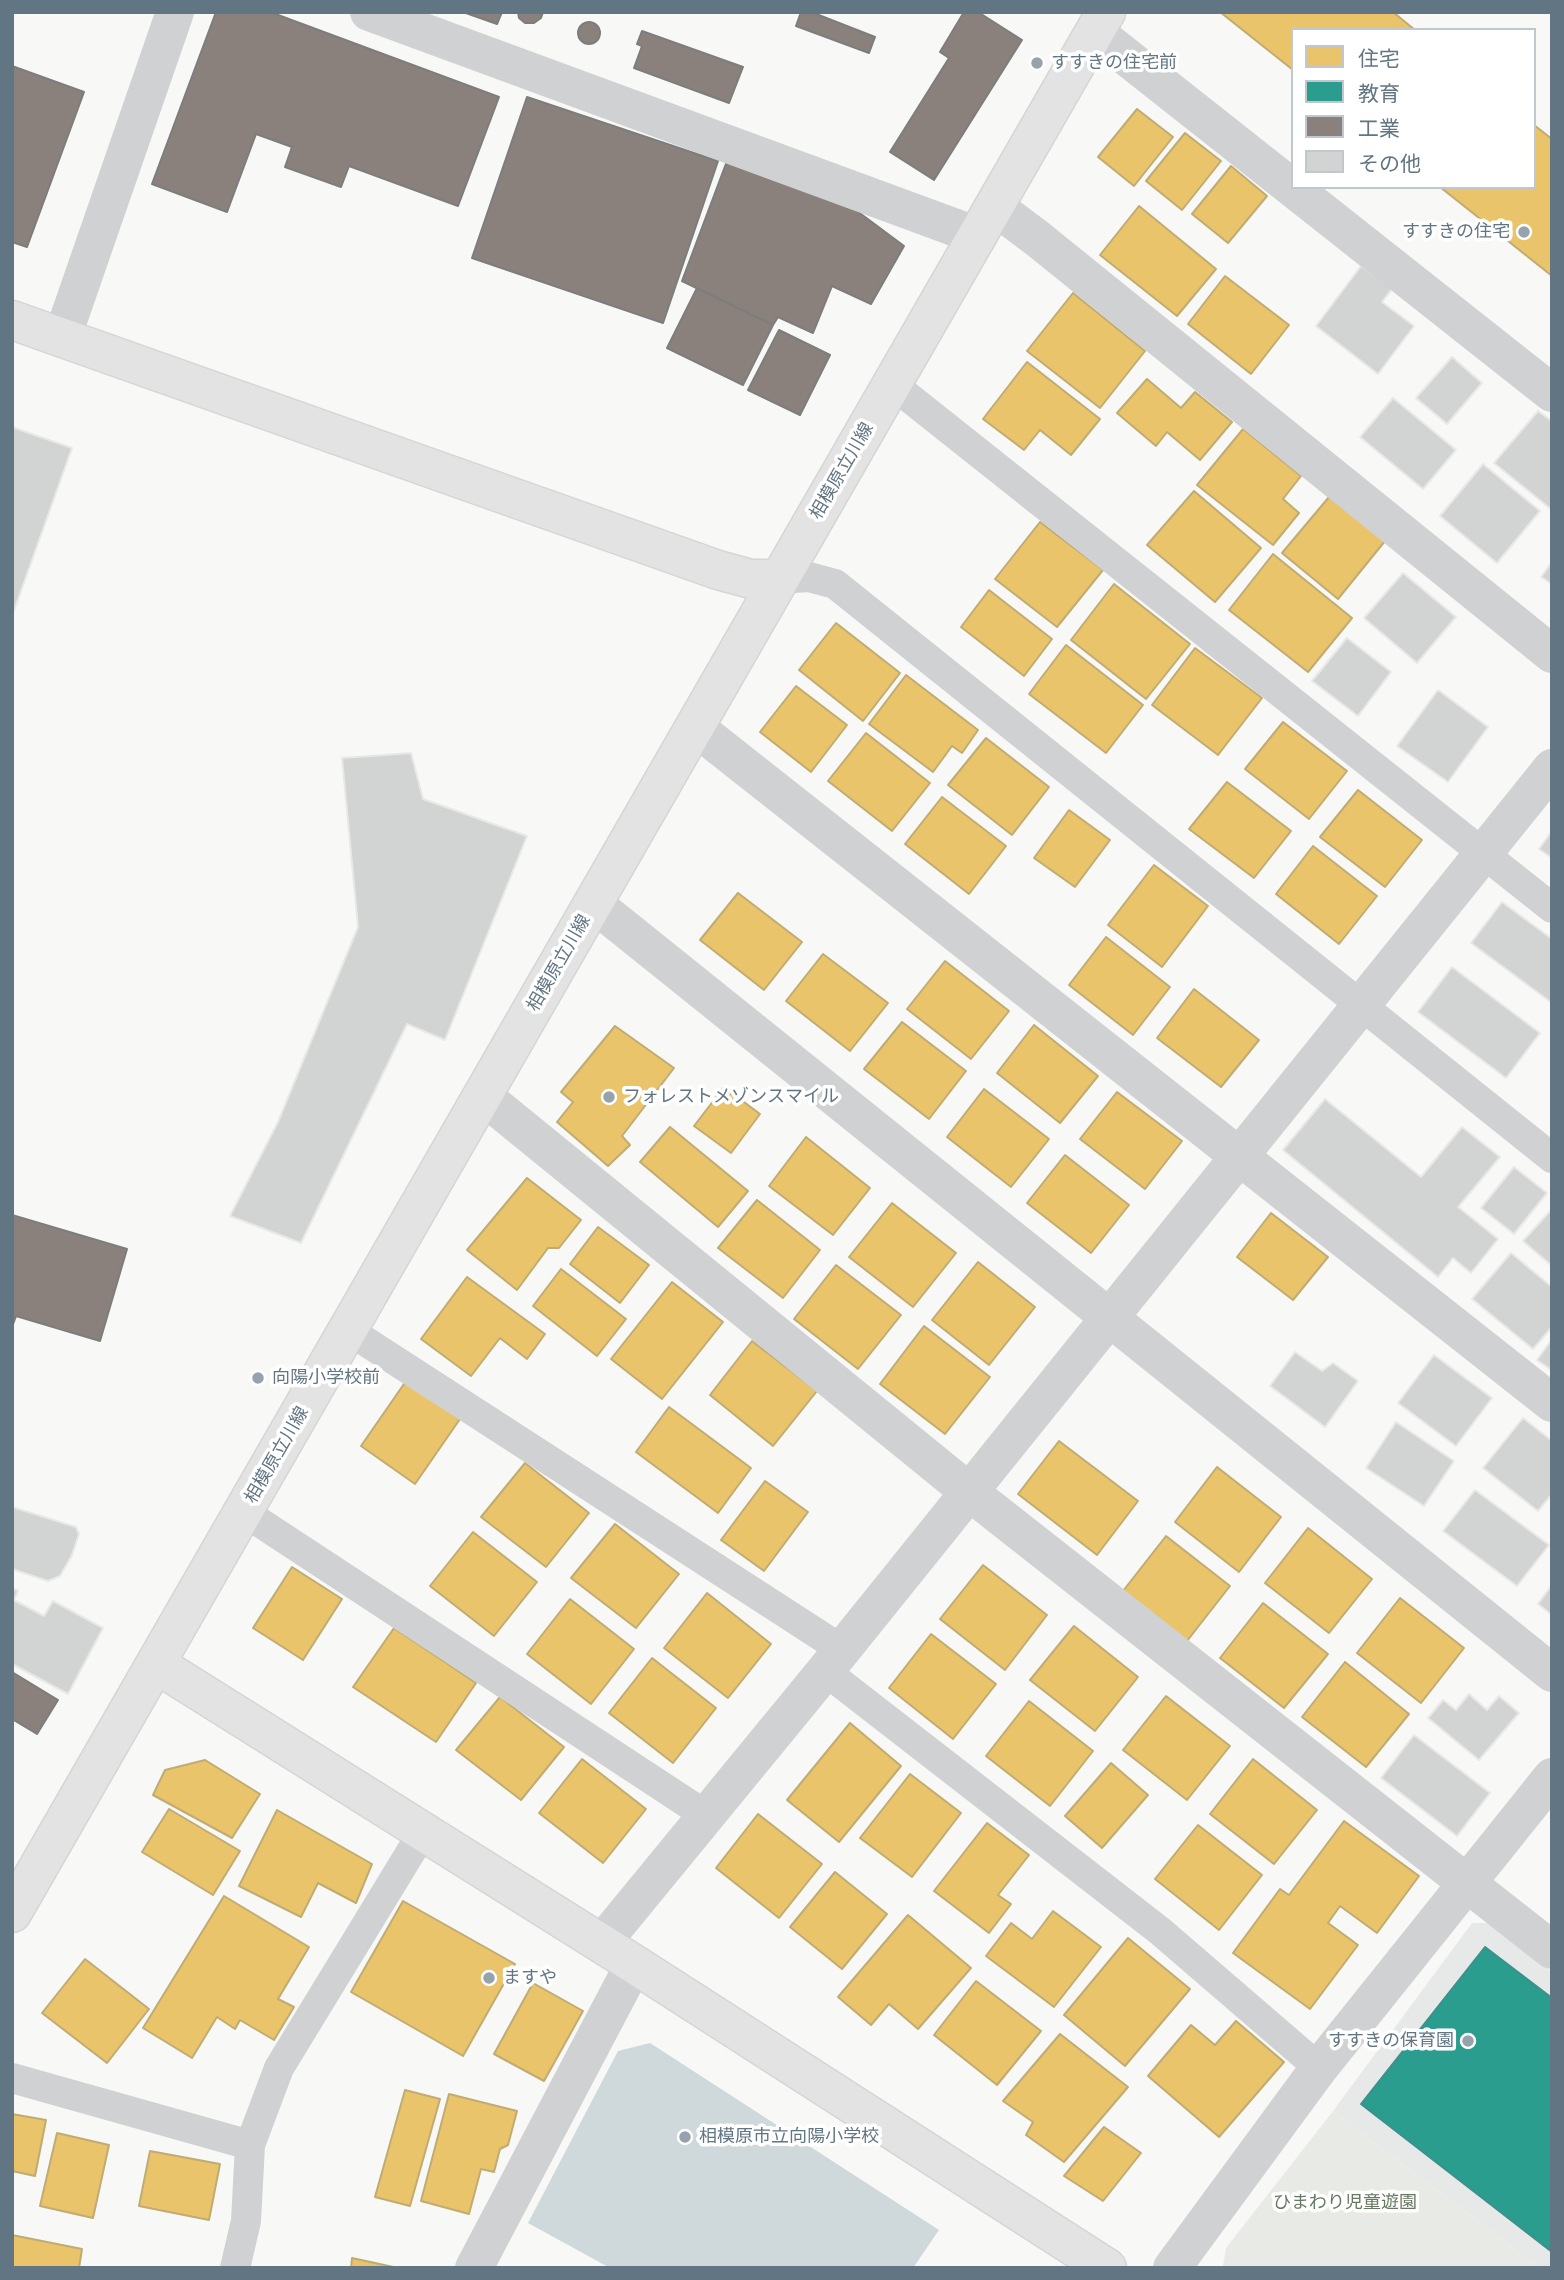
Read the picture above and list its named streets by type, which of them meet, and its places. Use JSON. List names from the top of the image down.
{
  "streets": {
    "main road": ["相模原立川線"]
  },
  "parks": ["ひまわり児童遊園"],
  "places": [
    "すすきの住宅前",
    "すすきの住宅",
    "フォレストメゾンスマイル",
    "向陽小学校前",
    "ますや",
    "すすきの保育園",
    "相模原市立向陽小学校"
  ],
  "legend": [
    "住宅",
    "教育",
    "工業",
    "その他"
  ]
}
